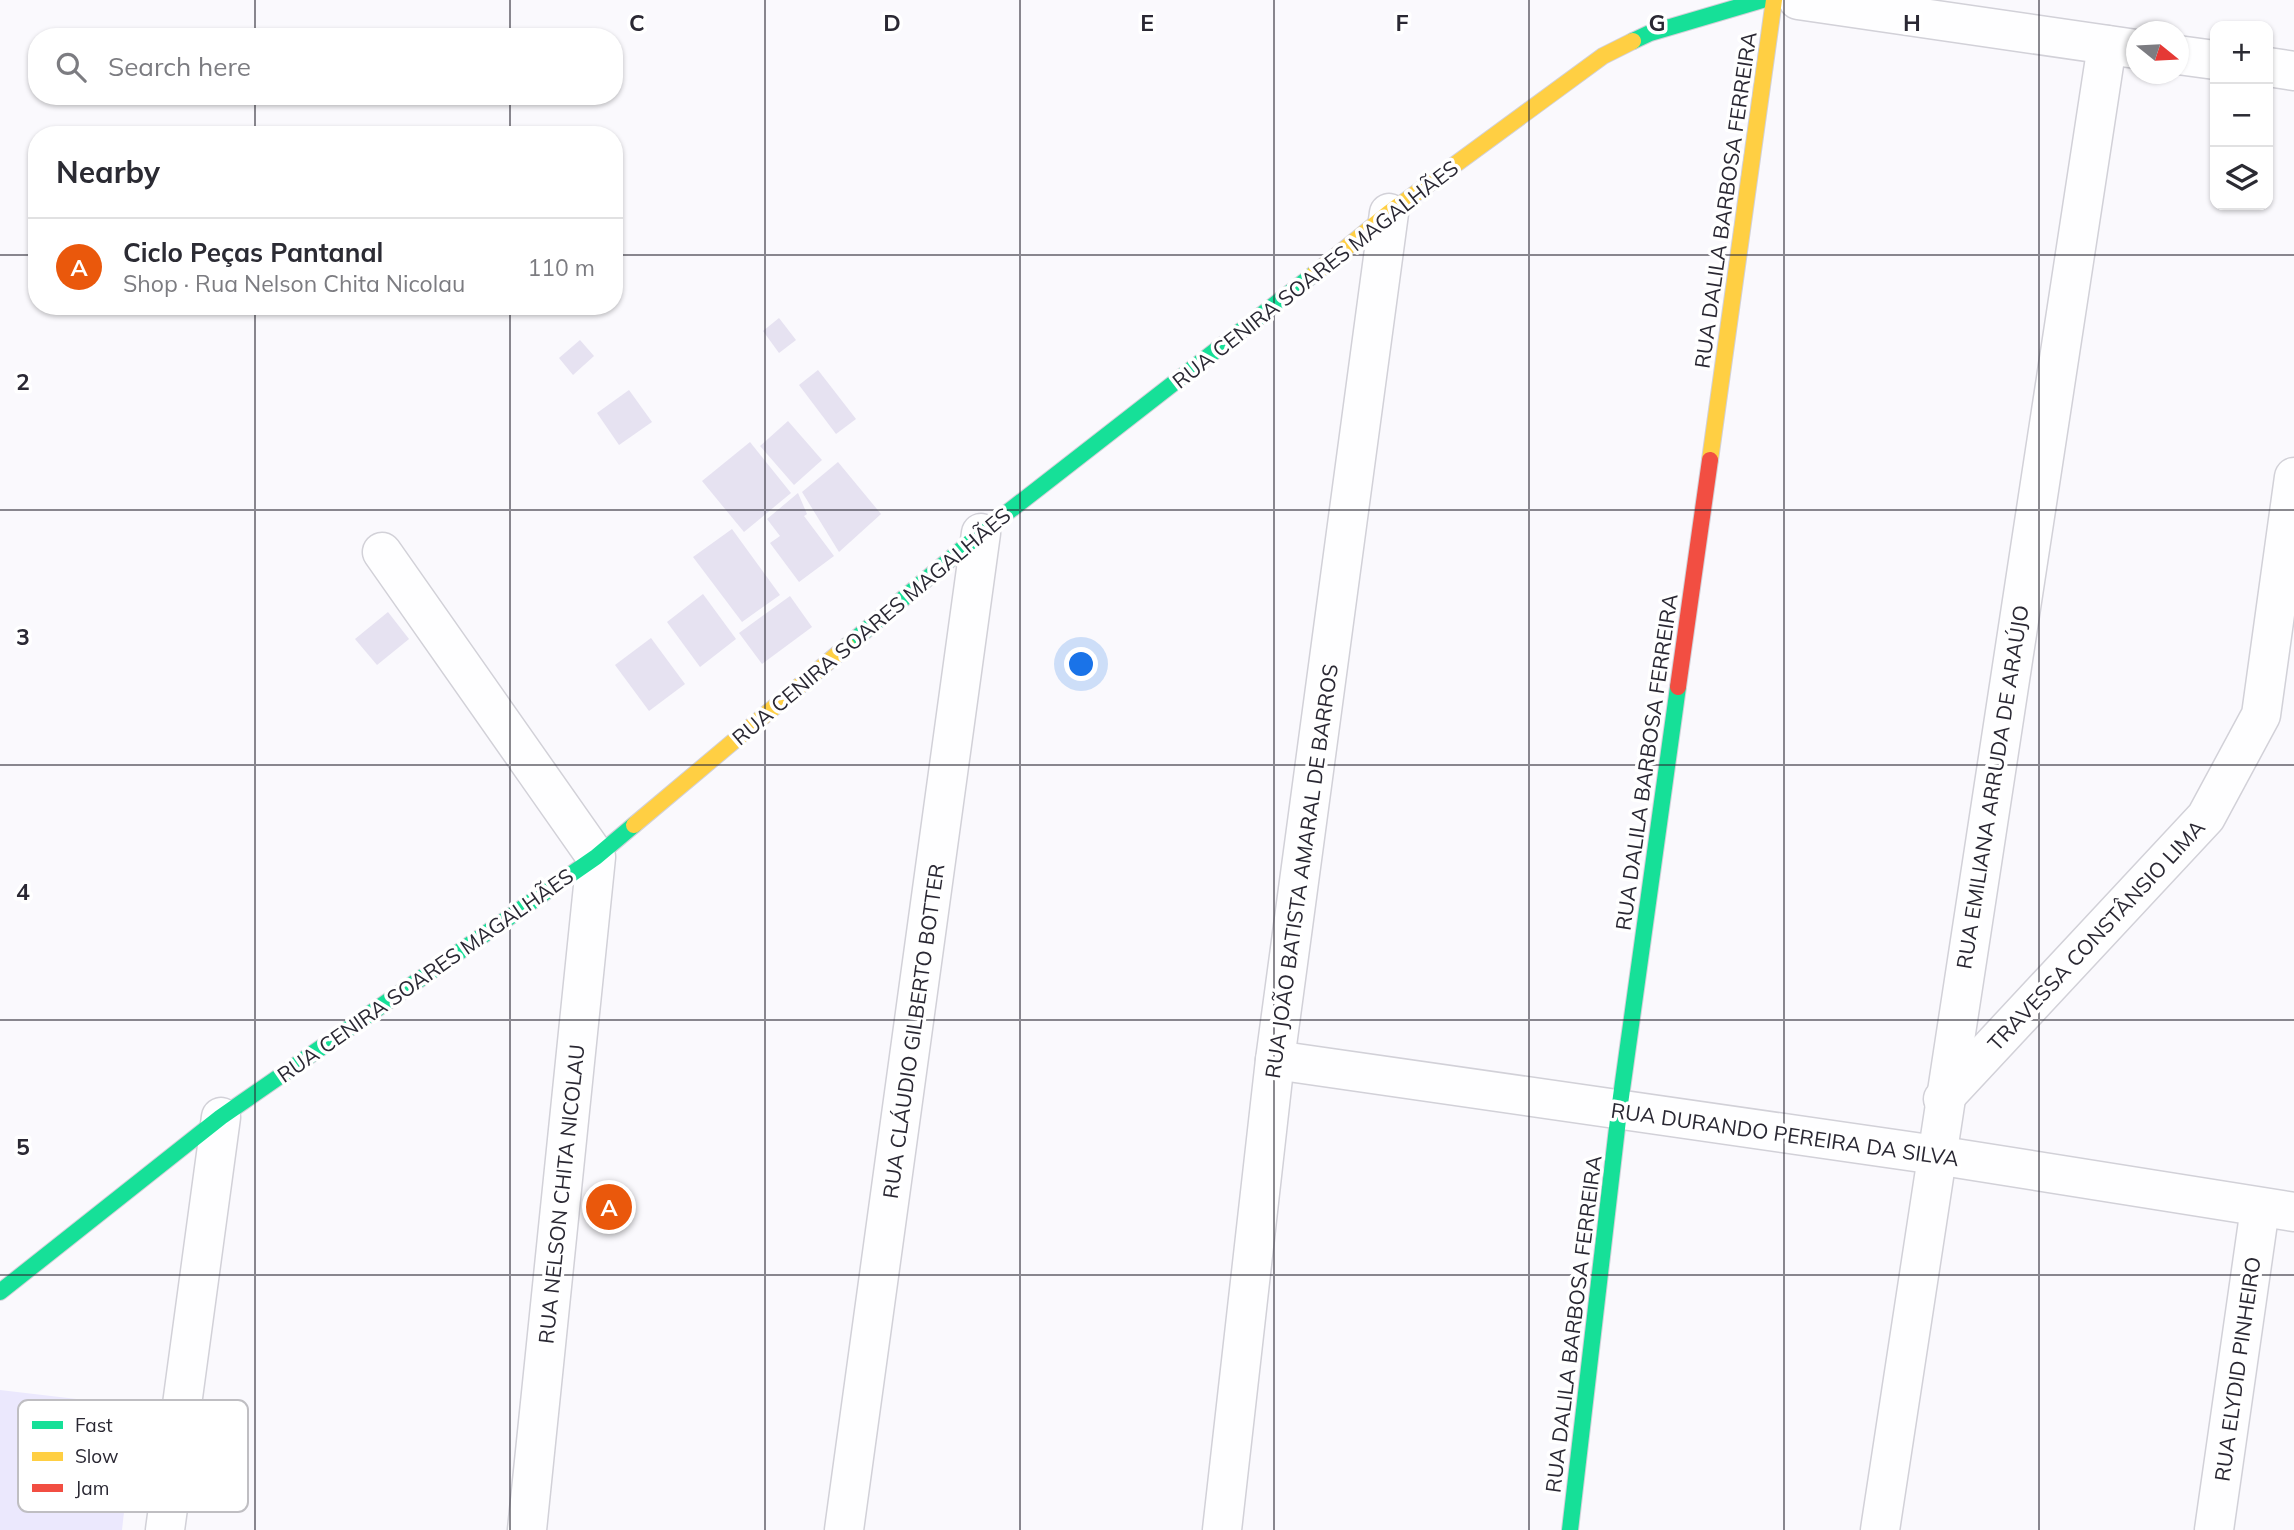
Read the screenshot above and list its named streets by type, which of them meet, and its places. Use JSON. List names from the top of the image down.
{
  "streets": {
    "street": [
      "RUA DALILA BARBOSA FERREIRA",
      "RUA CENIRA SOARES MAGALHÃES",
      "RUA EMILIANA ARRUDA DE ARAÚJO",
      "RUA JOÃO BATISTA AMARAL DE BARROS",
      "TRAVESSA CONSTÂNSIO LIMA",
      "RUA CLÁUDIO GILBERTO BOTTER",
      "RUA DURANDO PEREIRA DA SILVA",
      "RUA NELSON CHITA NICOLAU",
      "RUA ELYDID PINHEIRO"
    ]
  },
  "crossings": [
    ["RUA DALILA BARBOSA FERREIRA", "RUA DURANDO PEREIRA DA SILVA"],
    ["RUA CENIRA SOARES MAGALHÃES", "RUA JOÃO BATISTA AMARAL DE BARROS"],
    ["RUA CENIRA SOARES MAGALHÃES", "RUA CLÁUDIO GILBERTO BOTTER"],
    ["RUA CENIRA SOARES MAGALHÃES", "RUA NELSON CHITA NICOLAU"],
    ["RUA EMILIANA ARRUDA DE ARAÚJO", "TRAVESSA CONSTÂNSIO LIMA"],
    ["RUA EMILIANA ARRUDA DE ARAÚJO", "RUA DURANDO PEREIRA DA SILVA"],
    ["RUA JOÃO BATISTA AMARAL DE BARROS", "RUA DURANDO PEREIRA DA SILVA"],
    ["RUA DURANDO PEREIRA DA SILVA", "RUA ELYDID PINHEIRO"]
  ],
  "legend": ["Fast", "Slow", "Jam"],
  "north": "right",
  "page": {
    "map_buttons": ["+", "−"],
    "search": "Search here",
    "heading": "Nearby",
    "list": [
      {
        "mark": "A",
        "name": "Ciclo Peças Pantanal",
        "note": "Shop · Rua Nelson Chita Nicolau",
        "value": "110 m"
      }
    ],
    "pins": "A"
  },
  "grid": {
    "columns": [
      "C",
      "D",
      "E",
      "F",
      "G",
      "H"
    ],
    "rows": [
      "2",
      "3",
      "4",
      "5"
    ]
  }
}
